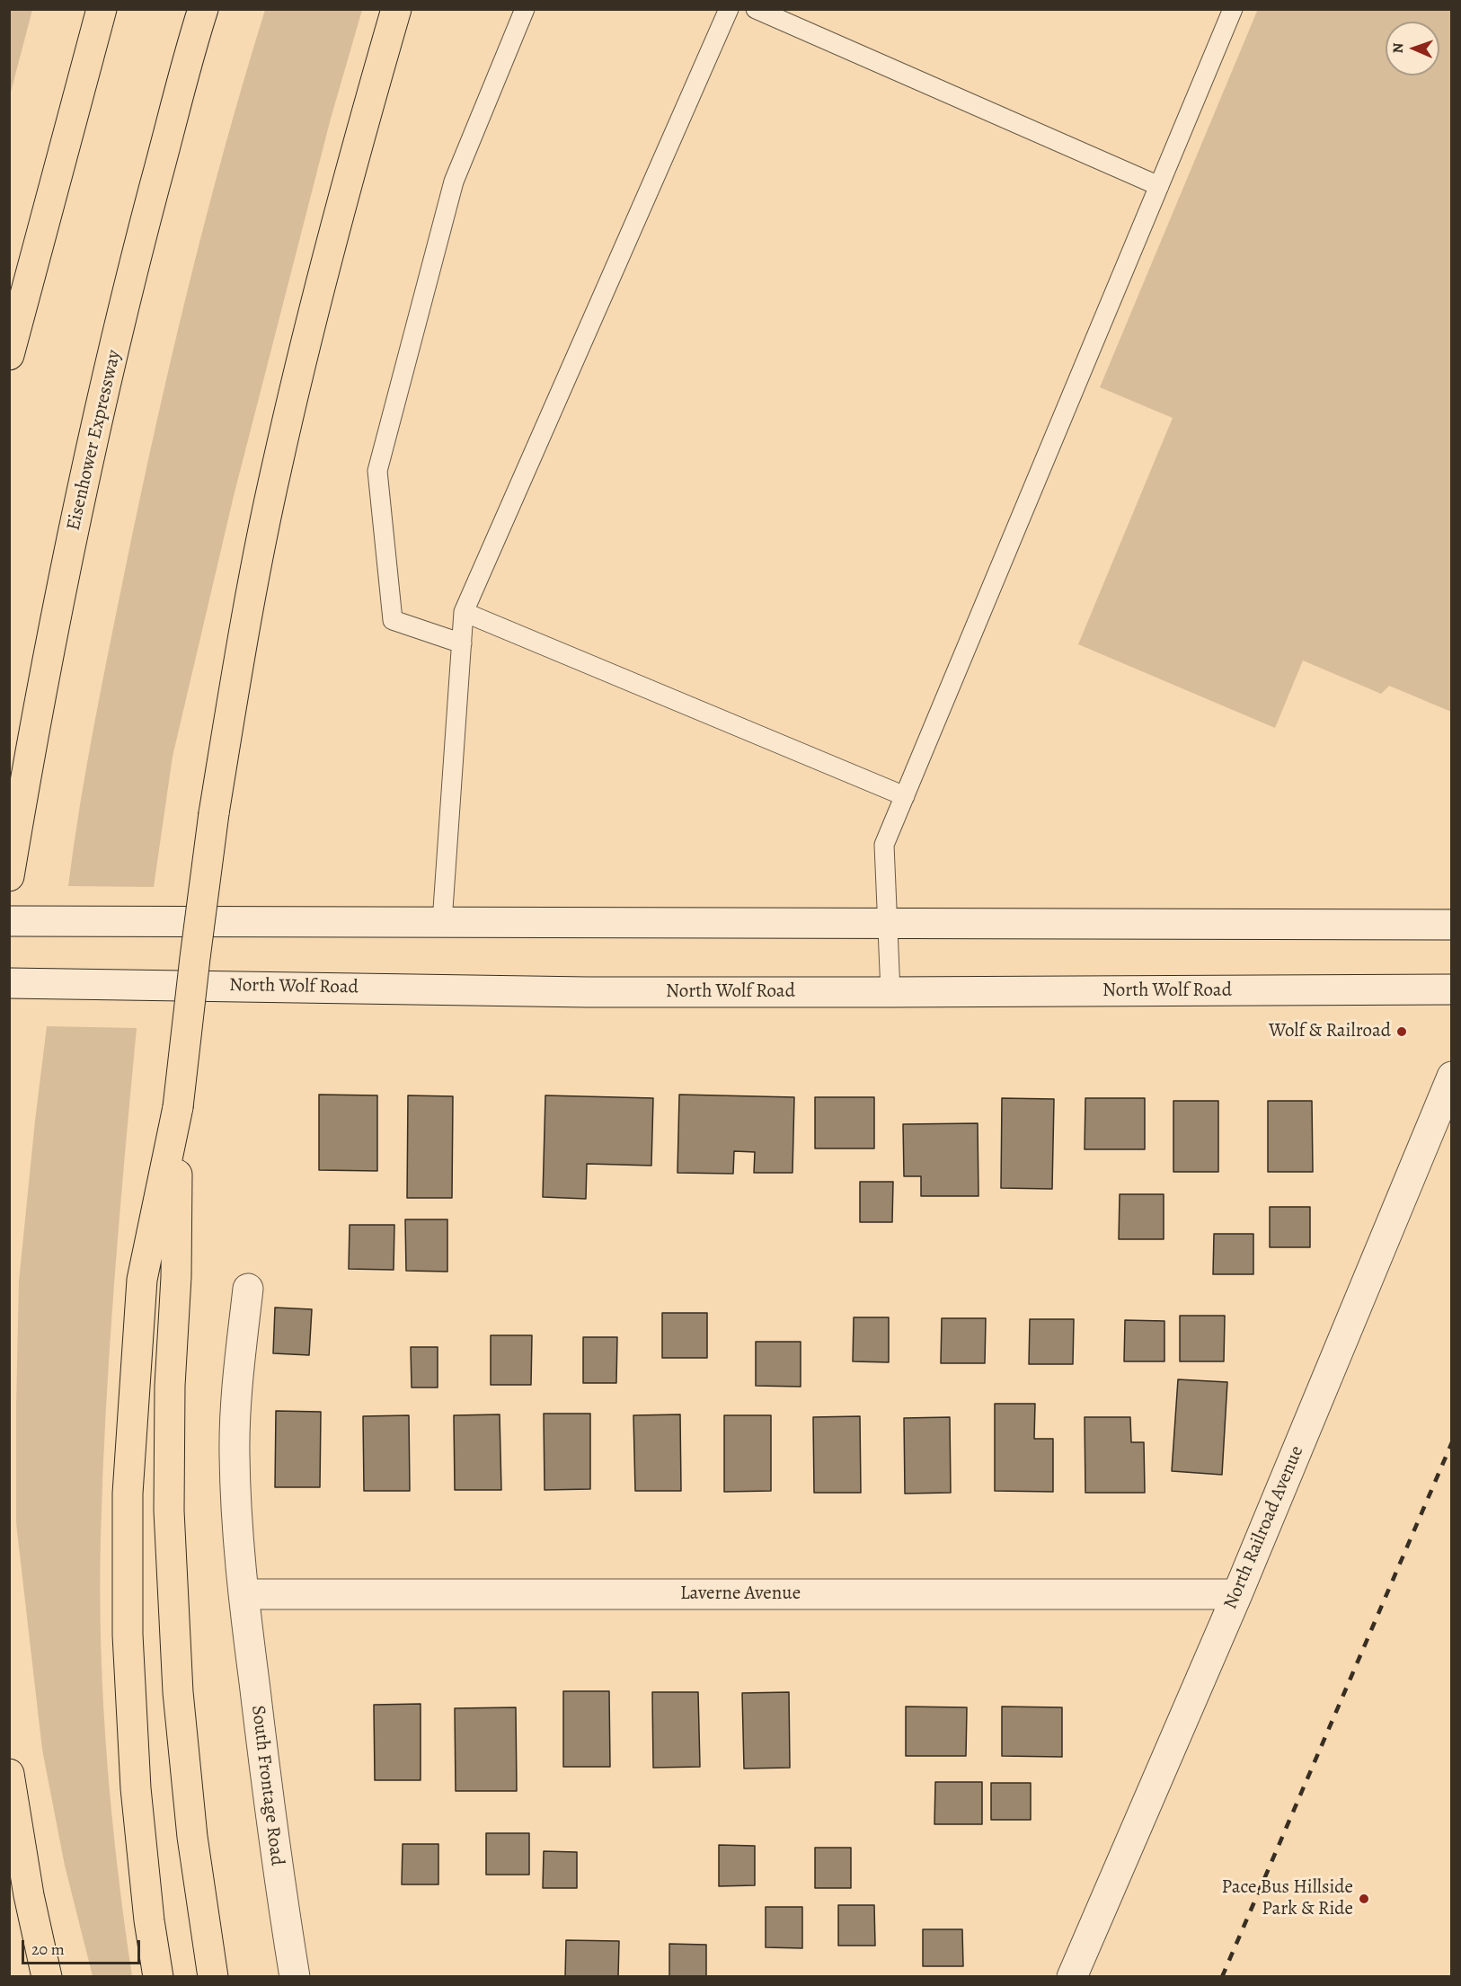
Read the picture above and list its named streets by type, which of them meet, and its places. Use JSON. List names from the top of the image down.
{
  "streets": {
    "highway": ["Eisenhower Expressway"],
    "main road": [
      "North Wolf Road",
      "North Railroad Avenue",
      "Laverne Avenue",
      "South Frontage Road"
    ]
  },
  "crossings": [
    ["North Railroad Avenue", "Laverne Avenue"],
    ["Laverne Avenue", "South Frontage Road"]
  ],
  "places": ["Wolf & Railroad", "Pace Bus Hillside Park & Ride"],
  "scale_bar": "20 m",
  "north": "left"
}
